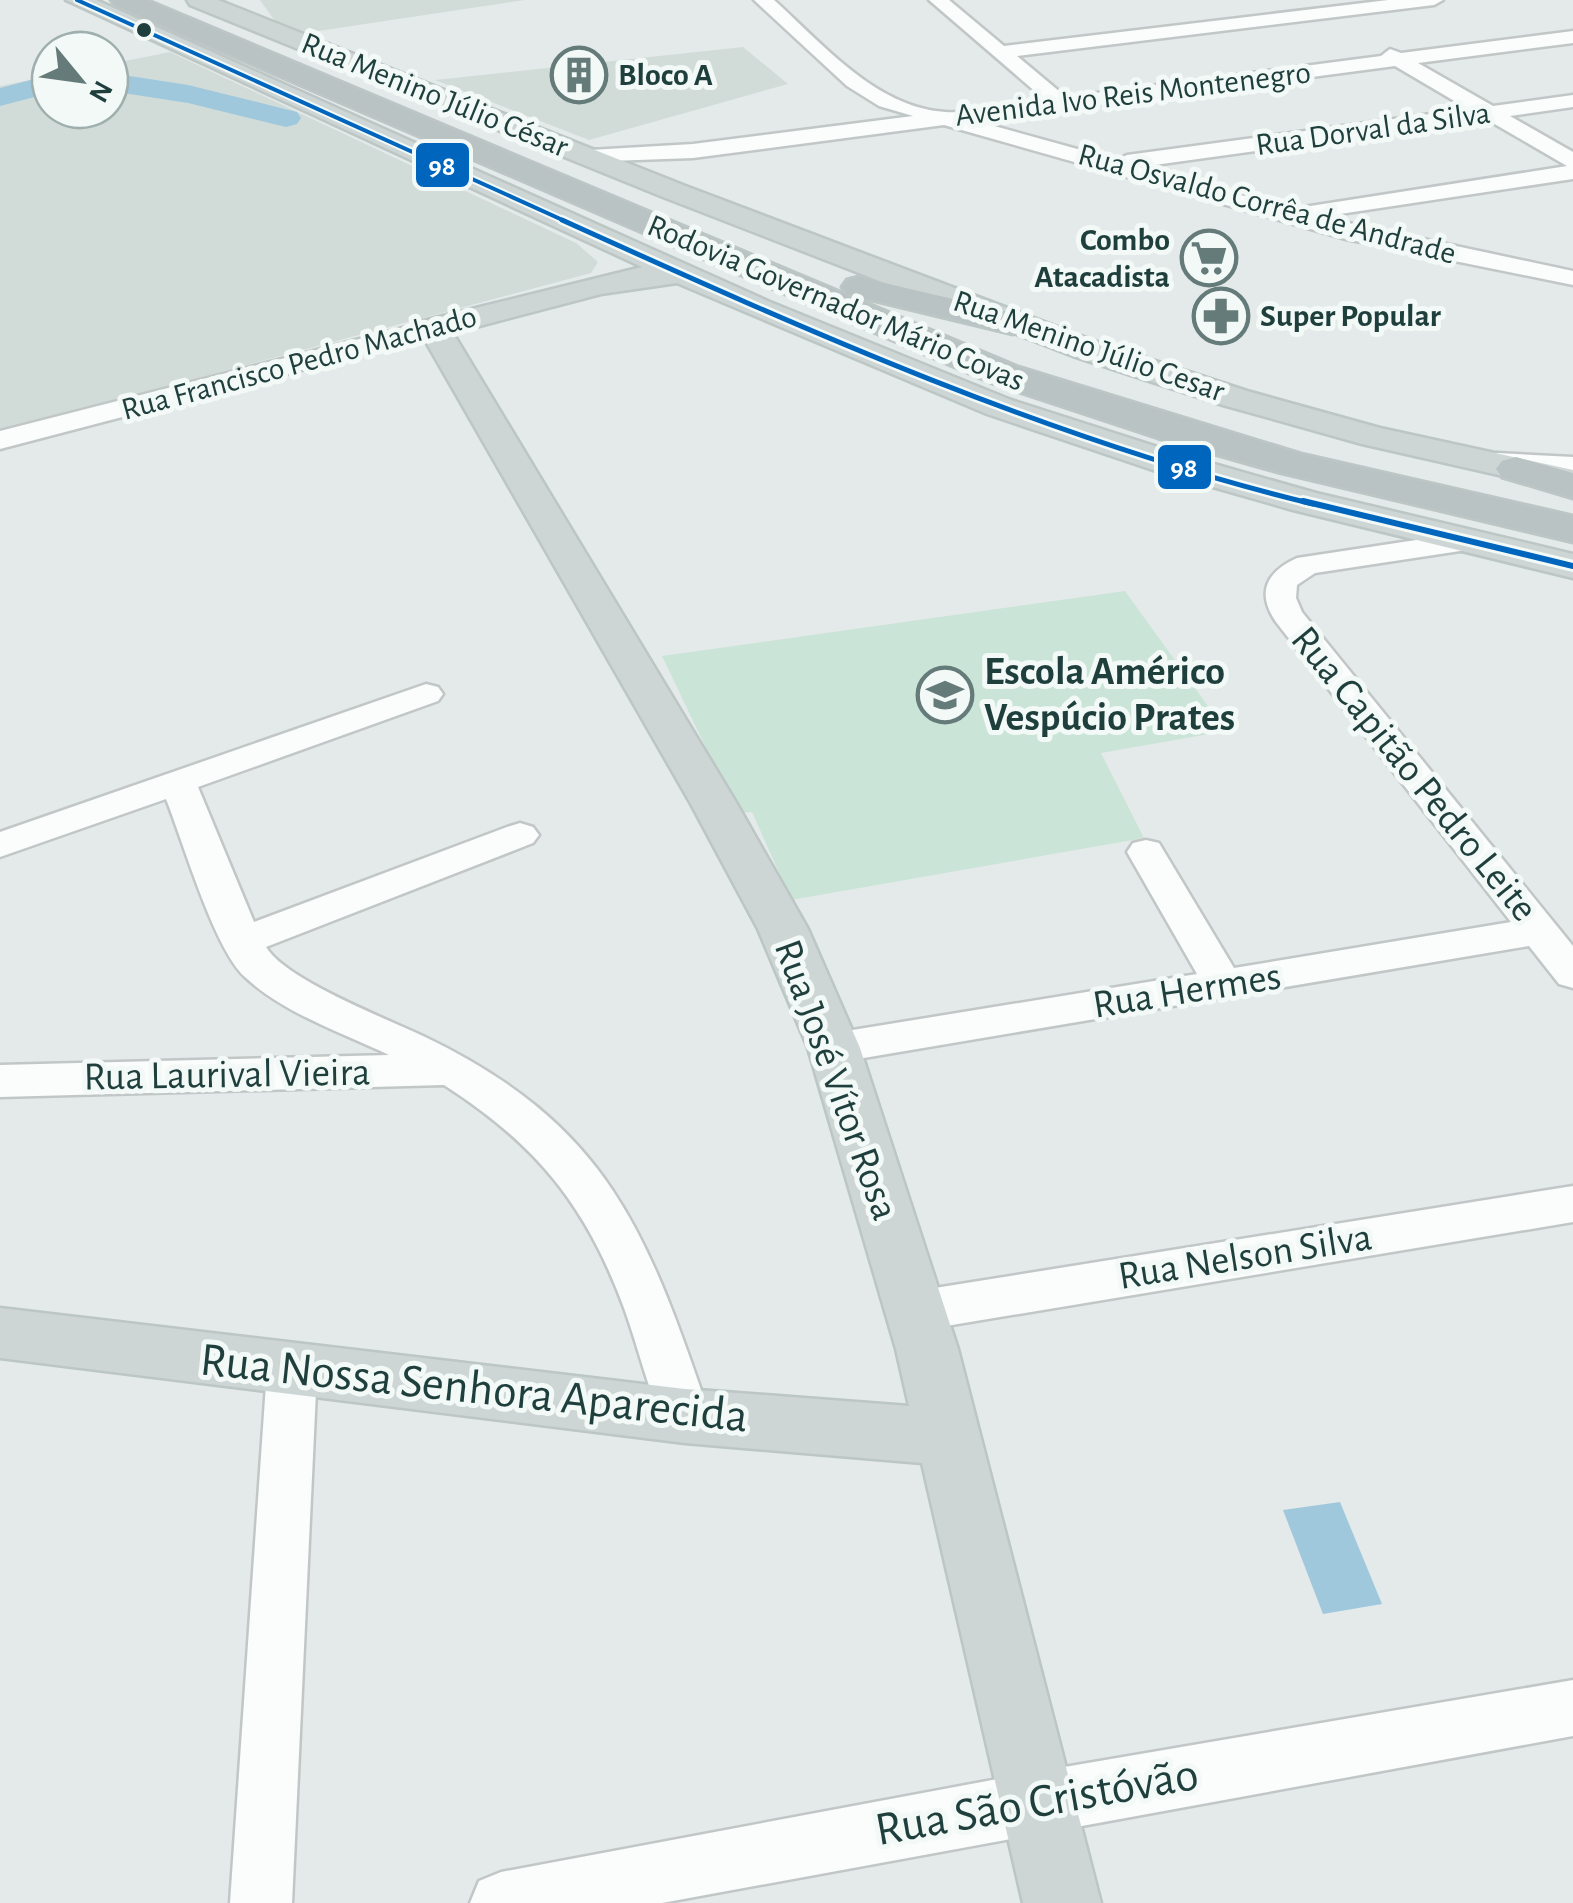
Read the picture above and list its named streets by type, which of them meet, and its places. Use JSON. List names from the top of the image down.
{
  "streets": {
    "highway": ["Rodovia Governador Mário Covas"],
    "main road": [
      "Rua Menino Júlio César",
      "Rua Menino Júlio Cesar",
      "Rua Francisco Pedro Machado",
      "Rua José Vítor Rosa",
      "Rua Nossa Senhora Aparecida"
    ],
    "street": [
      "Avenida Ivo Reis Montenegro",
      "Rua Dorval da Silva",
      "Rua Osvaldo Corrêa de Andrade",
      "Rua Capitão Pedro Leite",
      "Rua Hermes",
      "Rua Laurival Vieira",
      "Rua Nelson Silva",
      "Rua São Cristóvão"
    ]
  },
  "crossings": [
    ["Avenida Ivo Reis Montenegro", "Rua Menino Júlio César"],
    ["Avenida Ivo Reis Montenegro", "Rua Osvaldo Corrêa de Andrade"],
    ["Rua Menino Júlio César", "Rua Menino Júlio Cesar"],
    ["Rua Dorval da Silva", "Rua Osvaldo Corrêa de Andrade"],
    ["Rua Francisco Pedro Machado", "Rua José Vítor Rosa"],
    ["Rua Capitão Pedro Leite", "Rua Hermes"],
    ["Rua Hermes", "Rua José Vítor Rosa"],
    ["Rua José Vítor Rosa", "Rua Nelson Silva"],
    ["Rua José Vítor Rosa", "Rua Nossa Senhora Aparecida"],
    ["Rua José Vítor Rosa", "Rua São Cristóvão"]
  ],
  "places": {
    "building": ["Bloco A"],
    "supermarket": ["Combo Atacadista"],
    "pharmacy": ["Super Popular"],
    "school or university": ["Escola Américo Vespúcio Prates"]
  },
  "lines": ["transit line 98"],
  "north": "bottom right"
}
